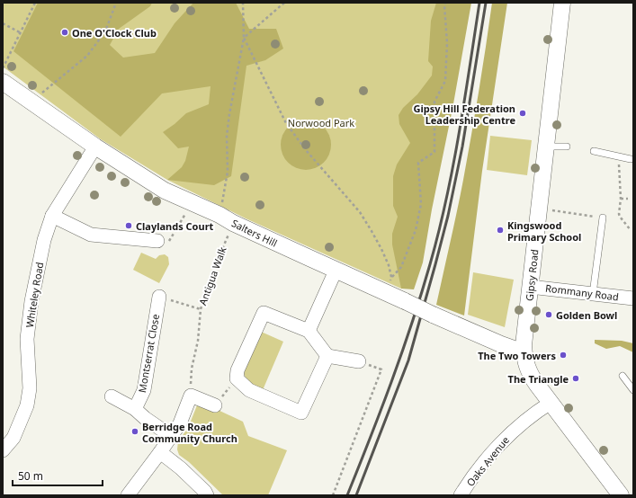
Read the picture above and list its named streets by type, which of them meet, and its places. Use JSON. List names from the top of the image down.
{
  "streets": {
    "street": [
      "Salters Hill",
      "Gipsy Road",
      "Rommany Road",
      "Whiteley Road",
      "Montserrat Close",
      "Oaks Avenue"
    ],
    "path": ["Antigua Walk"]
  },
  "crossings": [
    ["Salters Hill", "Gipsy Road"],
    ["Salters Hill", "Antigua Walk"],
    ["Salters Hill", "Whiteley Road"],
    ["Gipsy Road", "Rommany Road"],
    ["Gipsy Road", "Oaks Avenue"]
  ],
  "parks": ["Norwood Park"],
  "places": [
    "One O'Clock Club",
    "Gipsy Hill Federation Leadership Centre",
    "Claylands Court",
    "Kingswood Primary School",
    "Golden Bowl",
    "The Two Towers",
    "The Triangle",
    "Berridge Road Community Church"
  ],
  "scale_bar": "50 m"
}
